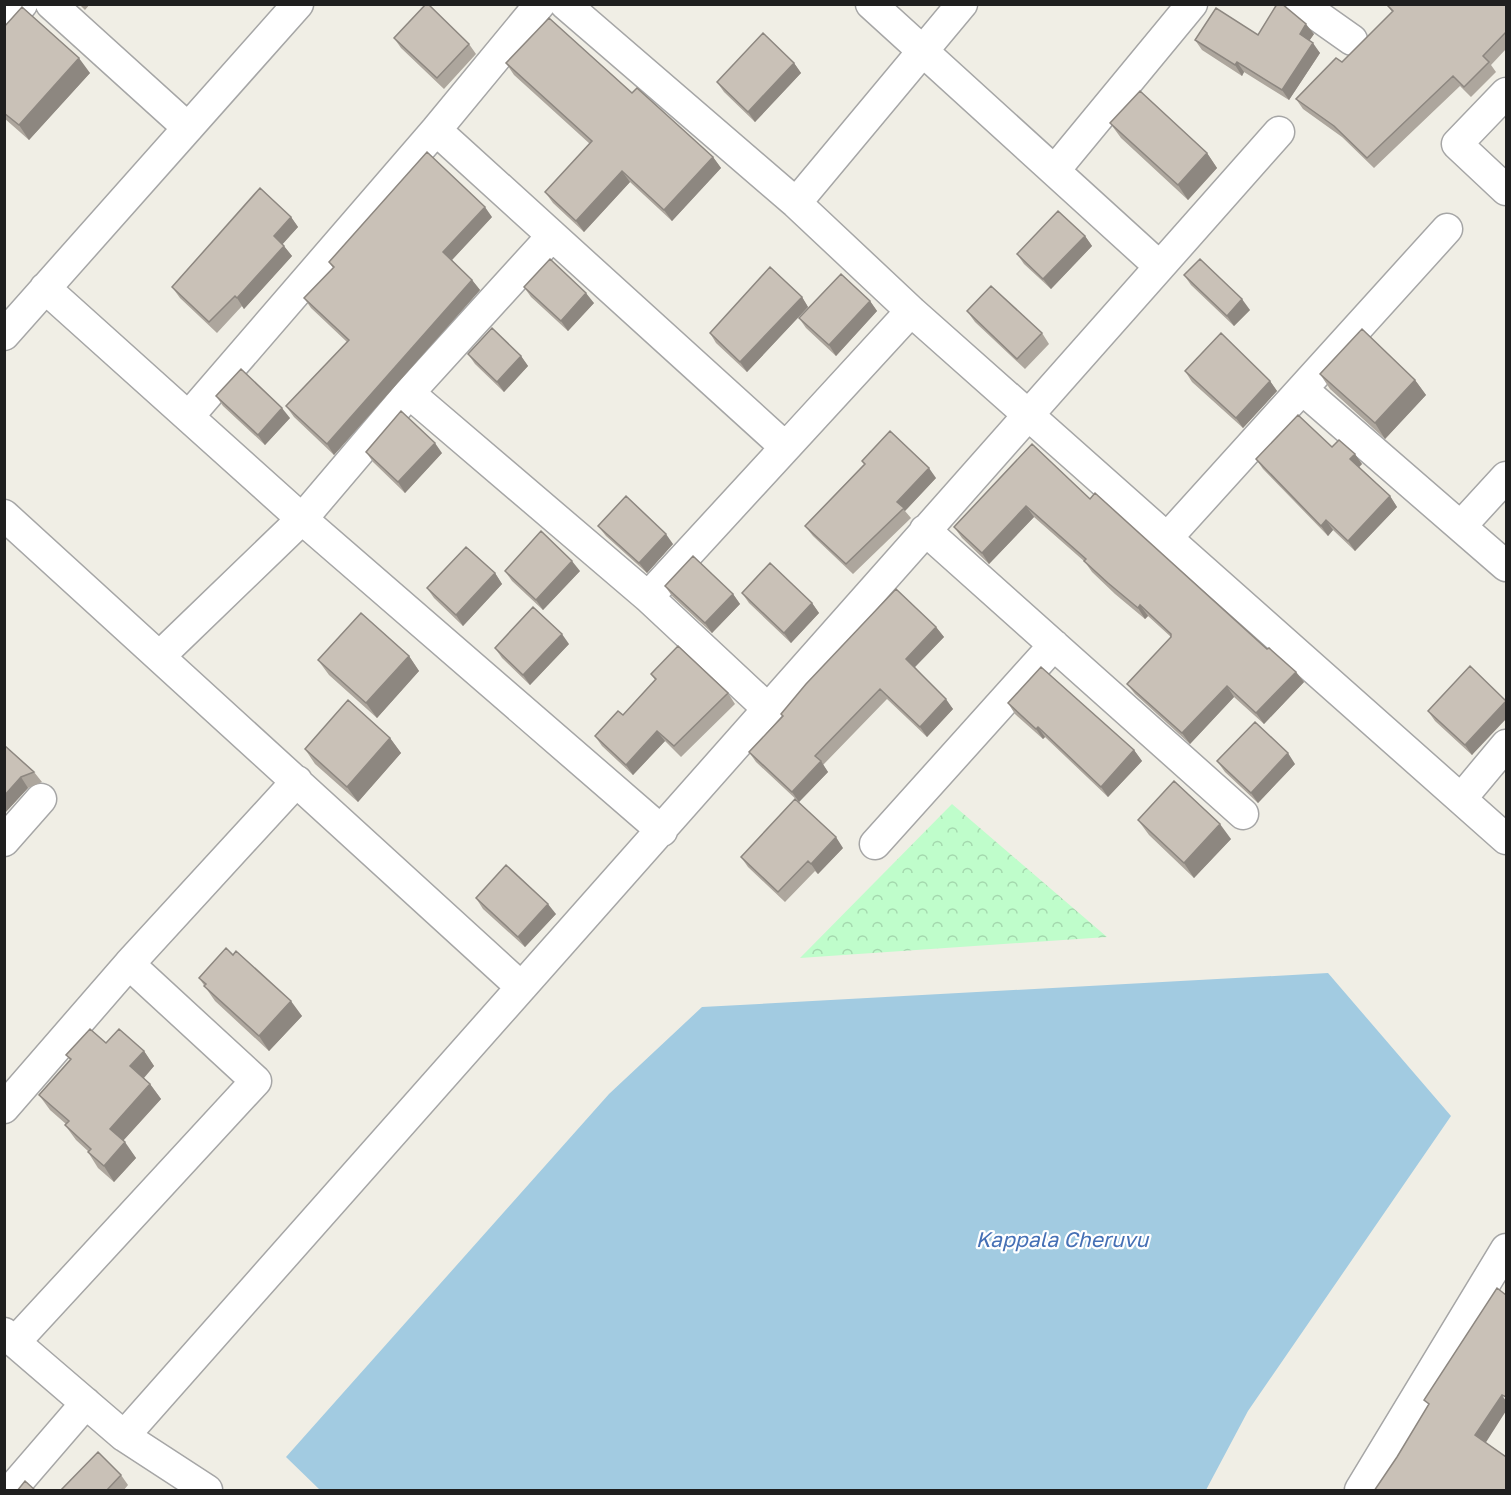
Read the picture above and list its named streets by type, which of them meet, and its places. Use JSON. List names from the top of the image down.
{
  "water": ["Kappala Cheruvu"]
}
